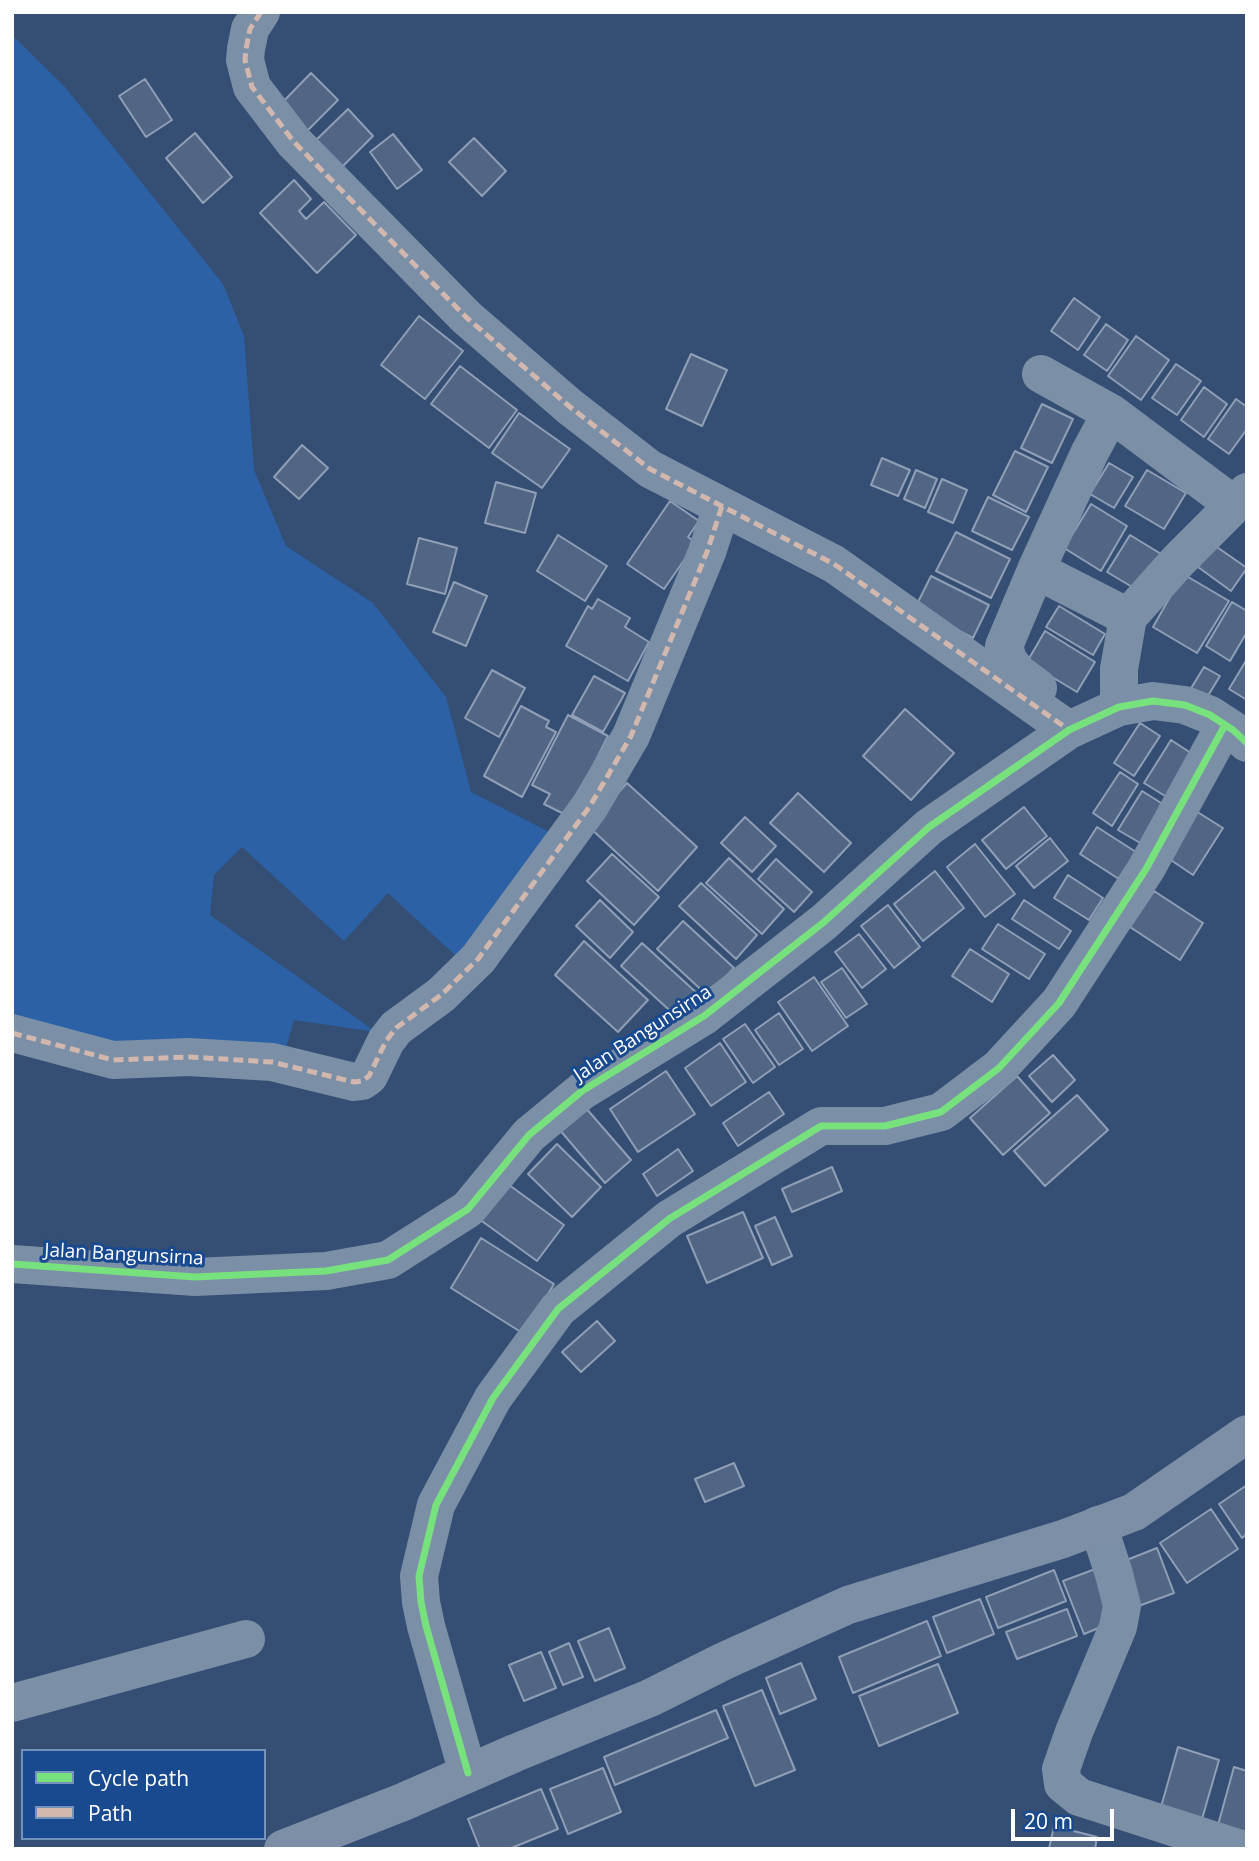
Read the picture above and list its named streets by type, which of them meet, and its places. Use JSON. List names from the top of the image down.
{
  "streets": {
    "street": ["Jalan Bangunsirna"]
  },
  "legend": ["Cycle path", "Path"],
  "scale_bar": "20 m"
}
